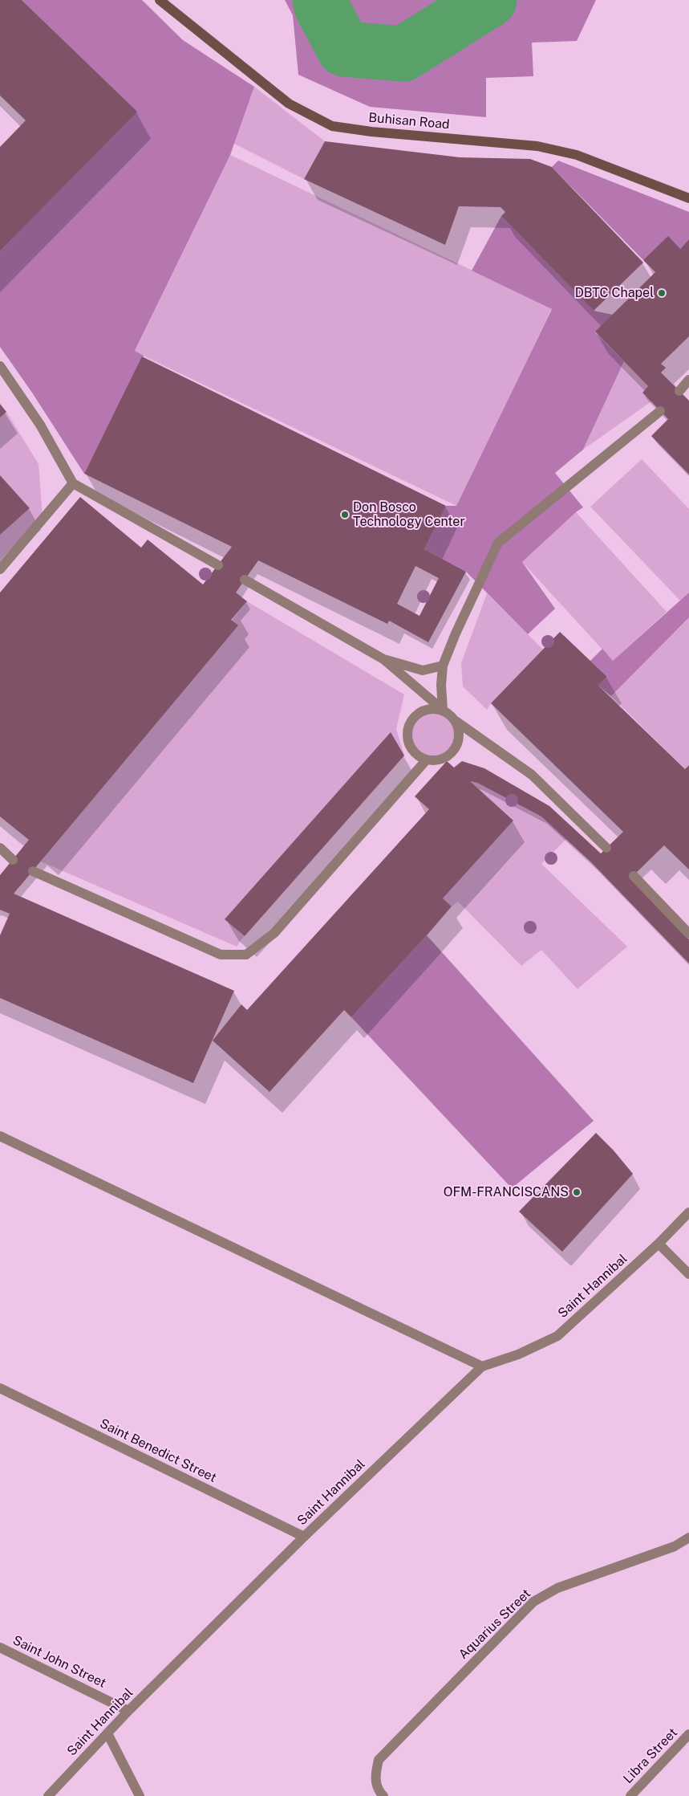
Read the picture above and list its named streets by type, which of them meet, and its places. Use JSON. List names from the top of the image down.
{
  "streets": {
    "street": [
      "Buhisan Road",
      "Saint Hannibal",
      "Saint Benedict Street",
      "Aquarius Street",
      "Saint John Street",
      "Libra Street"
    ]
  },
  "crossings": [
    ["Saint Hannibal", "Saint Benedict Street"],
    ["Saint Hannibal", "Saint John Street"]
  ],
  "places": ["DBTC Chapel", "Don Bosco Technology Center", "OFM-FRANCISCANS"]
}
